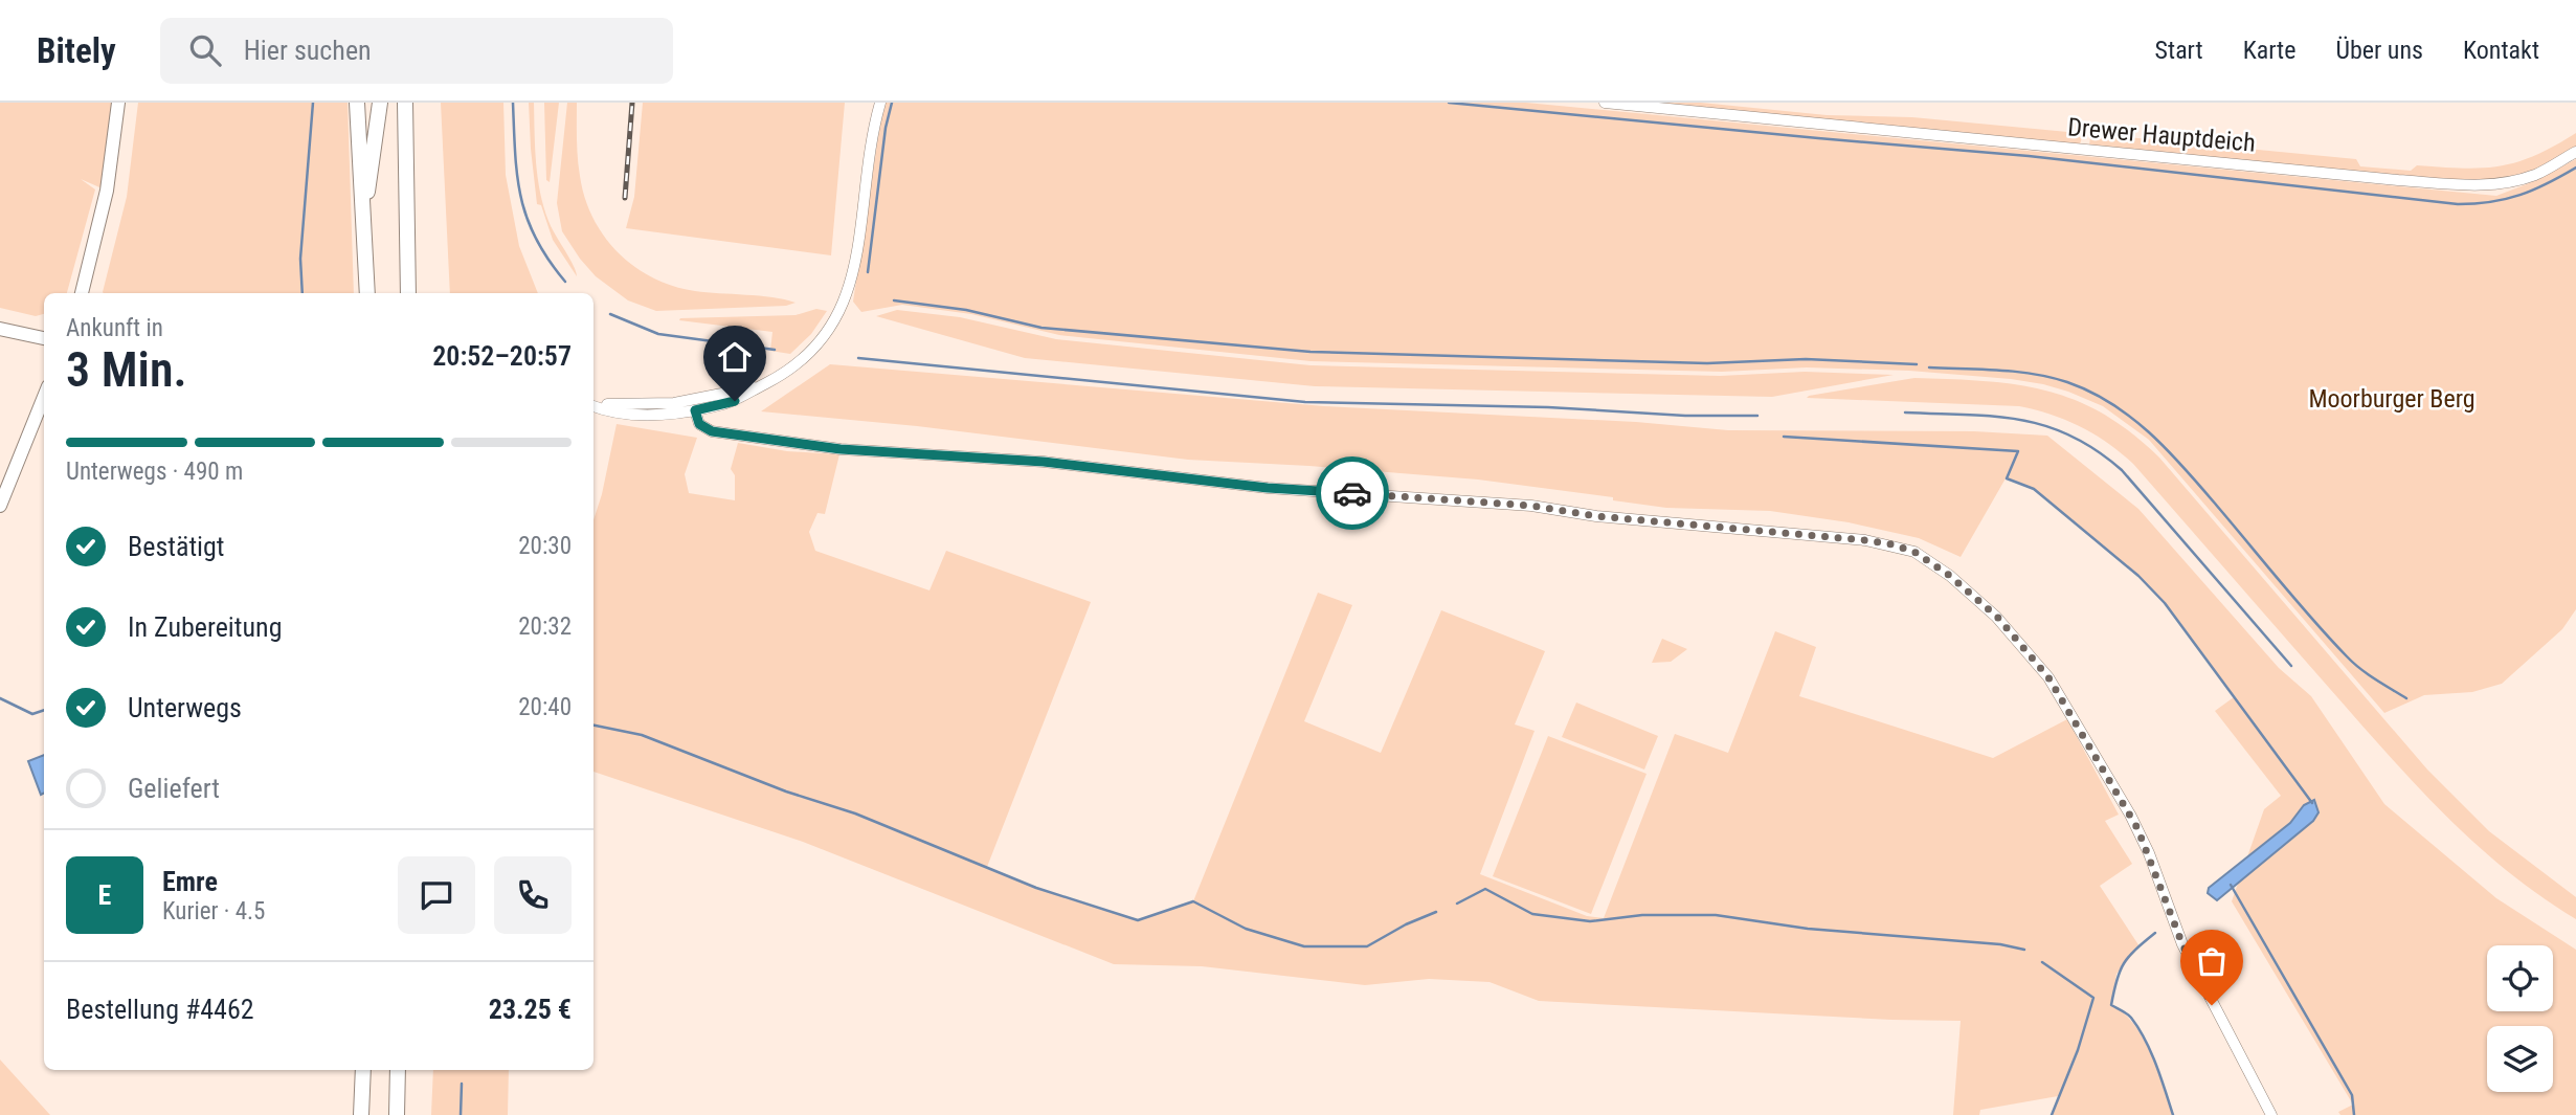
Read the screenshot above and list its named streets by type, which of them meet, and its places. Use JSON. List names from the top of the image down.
{
  "streets": {
    "street": ["Drewer Hauptdeich"]
  },
  "parks": ["Moorburger Berg"],
  "page": {
    "header": "Bitely",
    "search": "Hier suchen",
    "nav": [
      "Start",
      "Karte",
      "Über uns",
      "Kontakt"
    ],
    "heading": ["3 Min.", "Ankunft in", "20:52–20:57"],
    "panel": [
      "Emre",
      "Kurier · 4.5",
      "Bestellung #4462",
      "23.25 €"
    ],
    "bar": "Unterwegs · 490 m",
    "list": [
      ["Bestätigt", "20:30"],
      ["In Zubereitung", "20:32"],
      ["Unterwegs", "20:40"],
      "Geliefert"
    ],
    "round": "E"
  }
}
